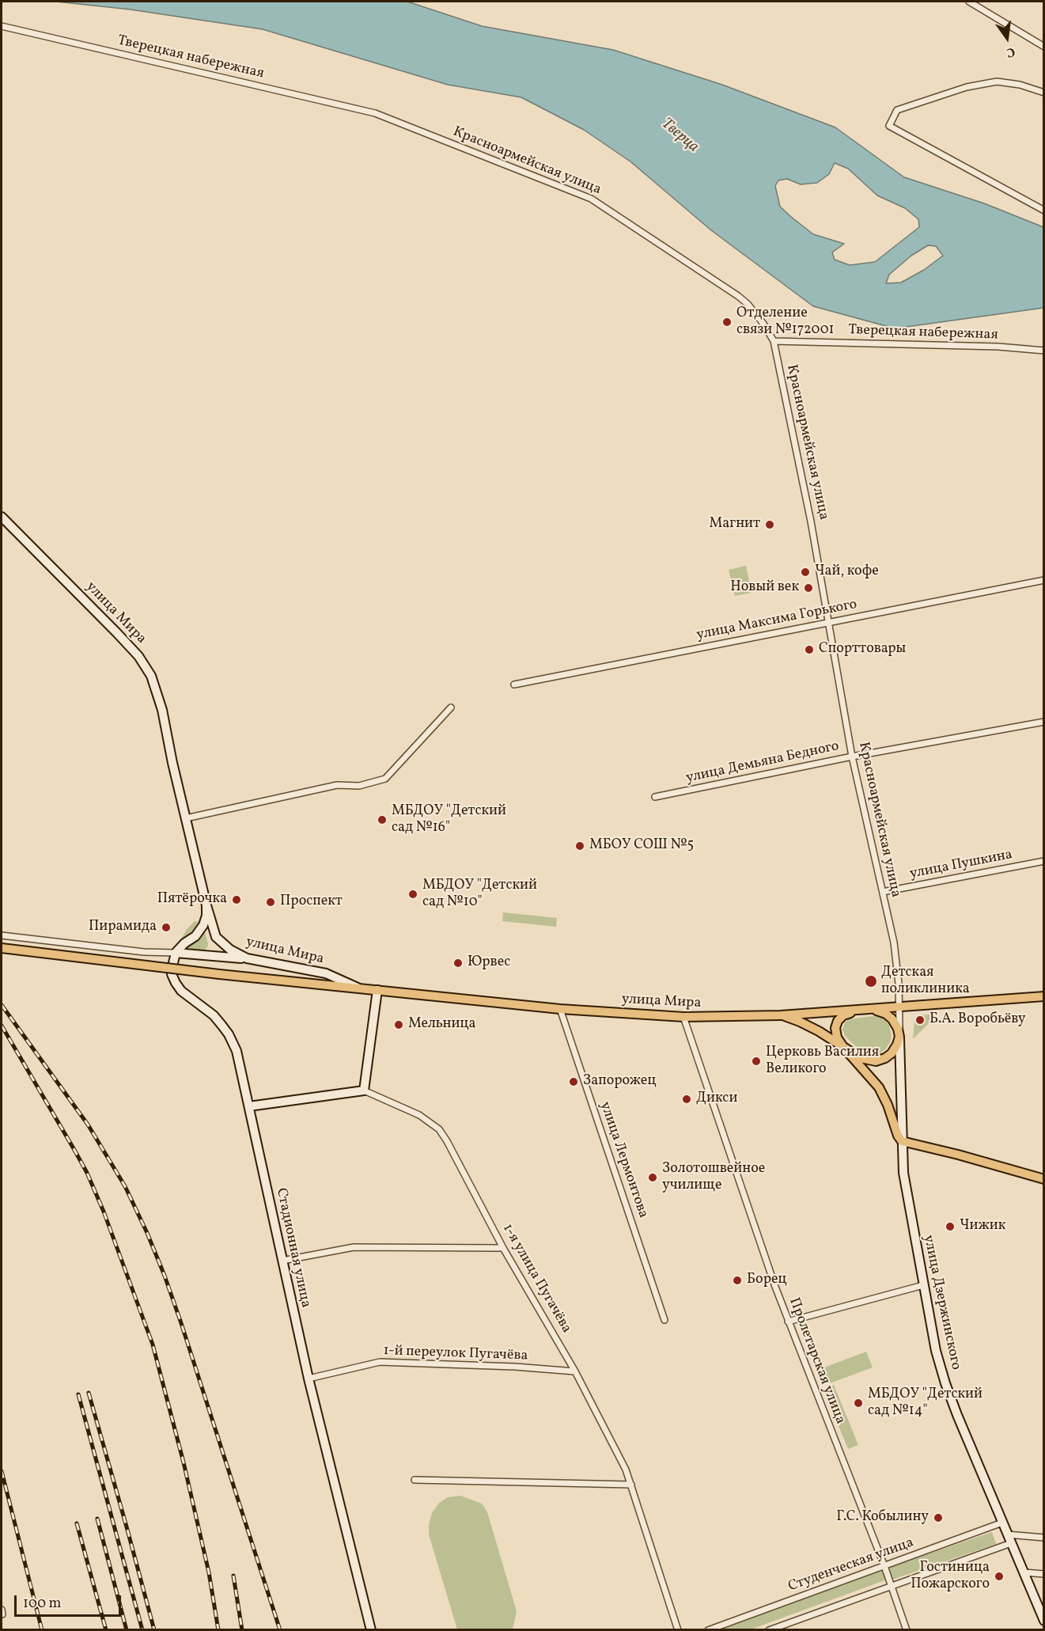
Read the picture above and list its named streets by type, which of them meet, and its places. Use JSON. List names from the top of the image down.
{
  "streets": {
    "main road": ["улица Мира"],
    "street": [
      "Тверецкая набережная",
      "Красноармейская улица",
      "улица Максима Горького",
      "улица Демьяна Бедного",
      "улица Пушкина",
      "улица Лермонтова",
      "Стадионная улица",
      "1-я улица Пугачёва",
      "улица Дзержинского",
      "1-й переулок Пугачёва",
      "Пролетарская улица",
      "Студенческая улица"
    ]
  },
  "crossings": [
    ["Тверецкая набережная", "Красноармейская улица"],
    ["Красноармейская улица", "улица Мира"],
    ["Красноармейская улица", "улица Максима Горького"],
    ["Красноармейская улица", "улица Демьяна Бедного"],
    ["Красноармейская улица", "улица Пушкина"],
    ["Красноармейская улица", "улица Дзержинского"],
    ["улица Мира", "улица Лермонтова"],
    ["улица Мира", "улица Дзержинского"],
    ["улица Мира", "Пролетарская улица"],
    ["Стадионная улица", "1-й переулок Пугачёва"],
    ["1-я улица Пугачёва", "1-й переулок Пугачёва"],
    ["улица Дзержинского", "Студенческая улица"],
    ["Пролетарская улица", "Студенческая улица"]
  ],
  "water": ["Тверца"],
  "places": [
    "Отделение связи №172001",
    "Магнит",
    "Чай, кофе",
    "Новый век",
    "Спорттовары",
    "МБДОУ \"Детский сад №16\"",
    "МБОУ СОШ №5",
    "МБДОУ \"Детский сад №10\"",
    "Пятёрочка",
    "Проспект",
    "Пирамида",
    "Юрвес",
    "Детская поликлиника",
    "Б.А. Воробьёву",
    "Мельница",
    "Церковь Василия Великого",
    "Запорожец",
    "Дикси",
    "Золотошвейное училище",
    "Чижик",
    "Борец",
    "МБДОУ \"Детский сад №14\"",
    "Г.С. Кобылину",
    "Гостиница Пожарского"
  ],
  "scale_bar": "100 m",
  "north": "bottom"
}
